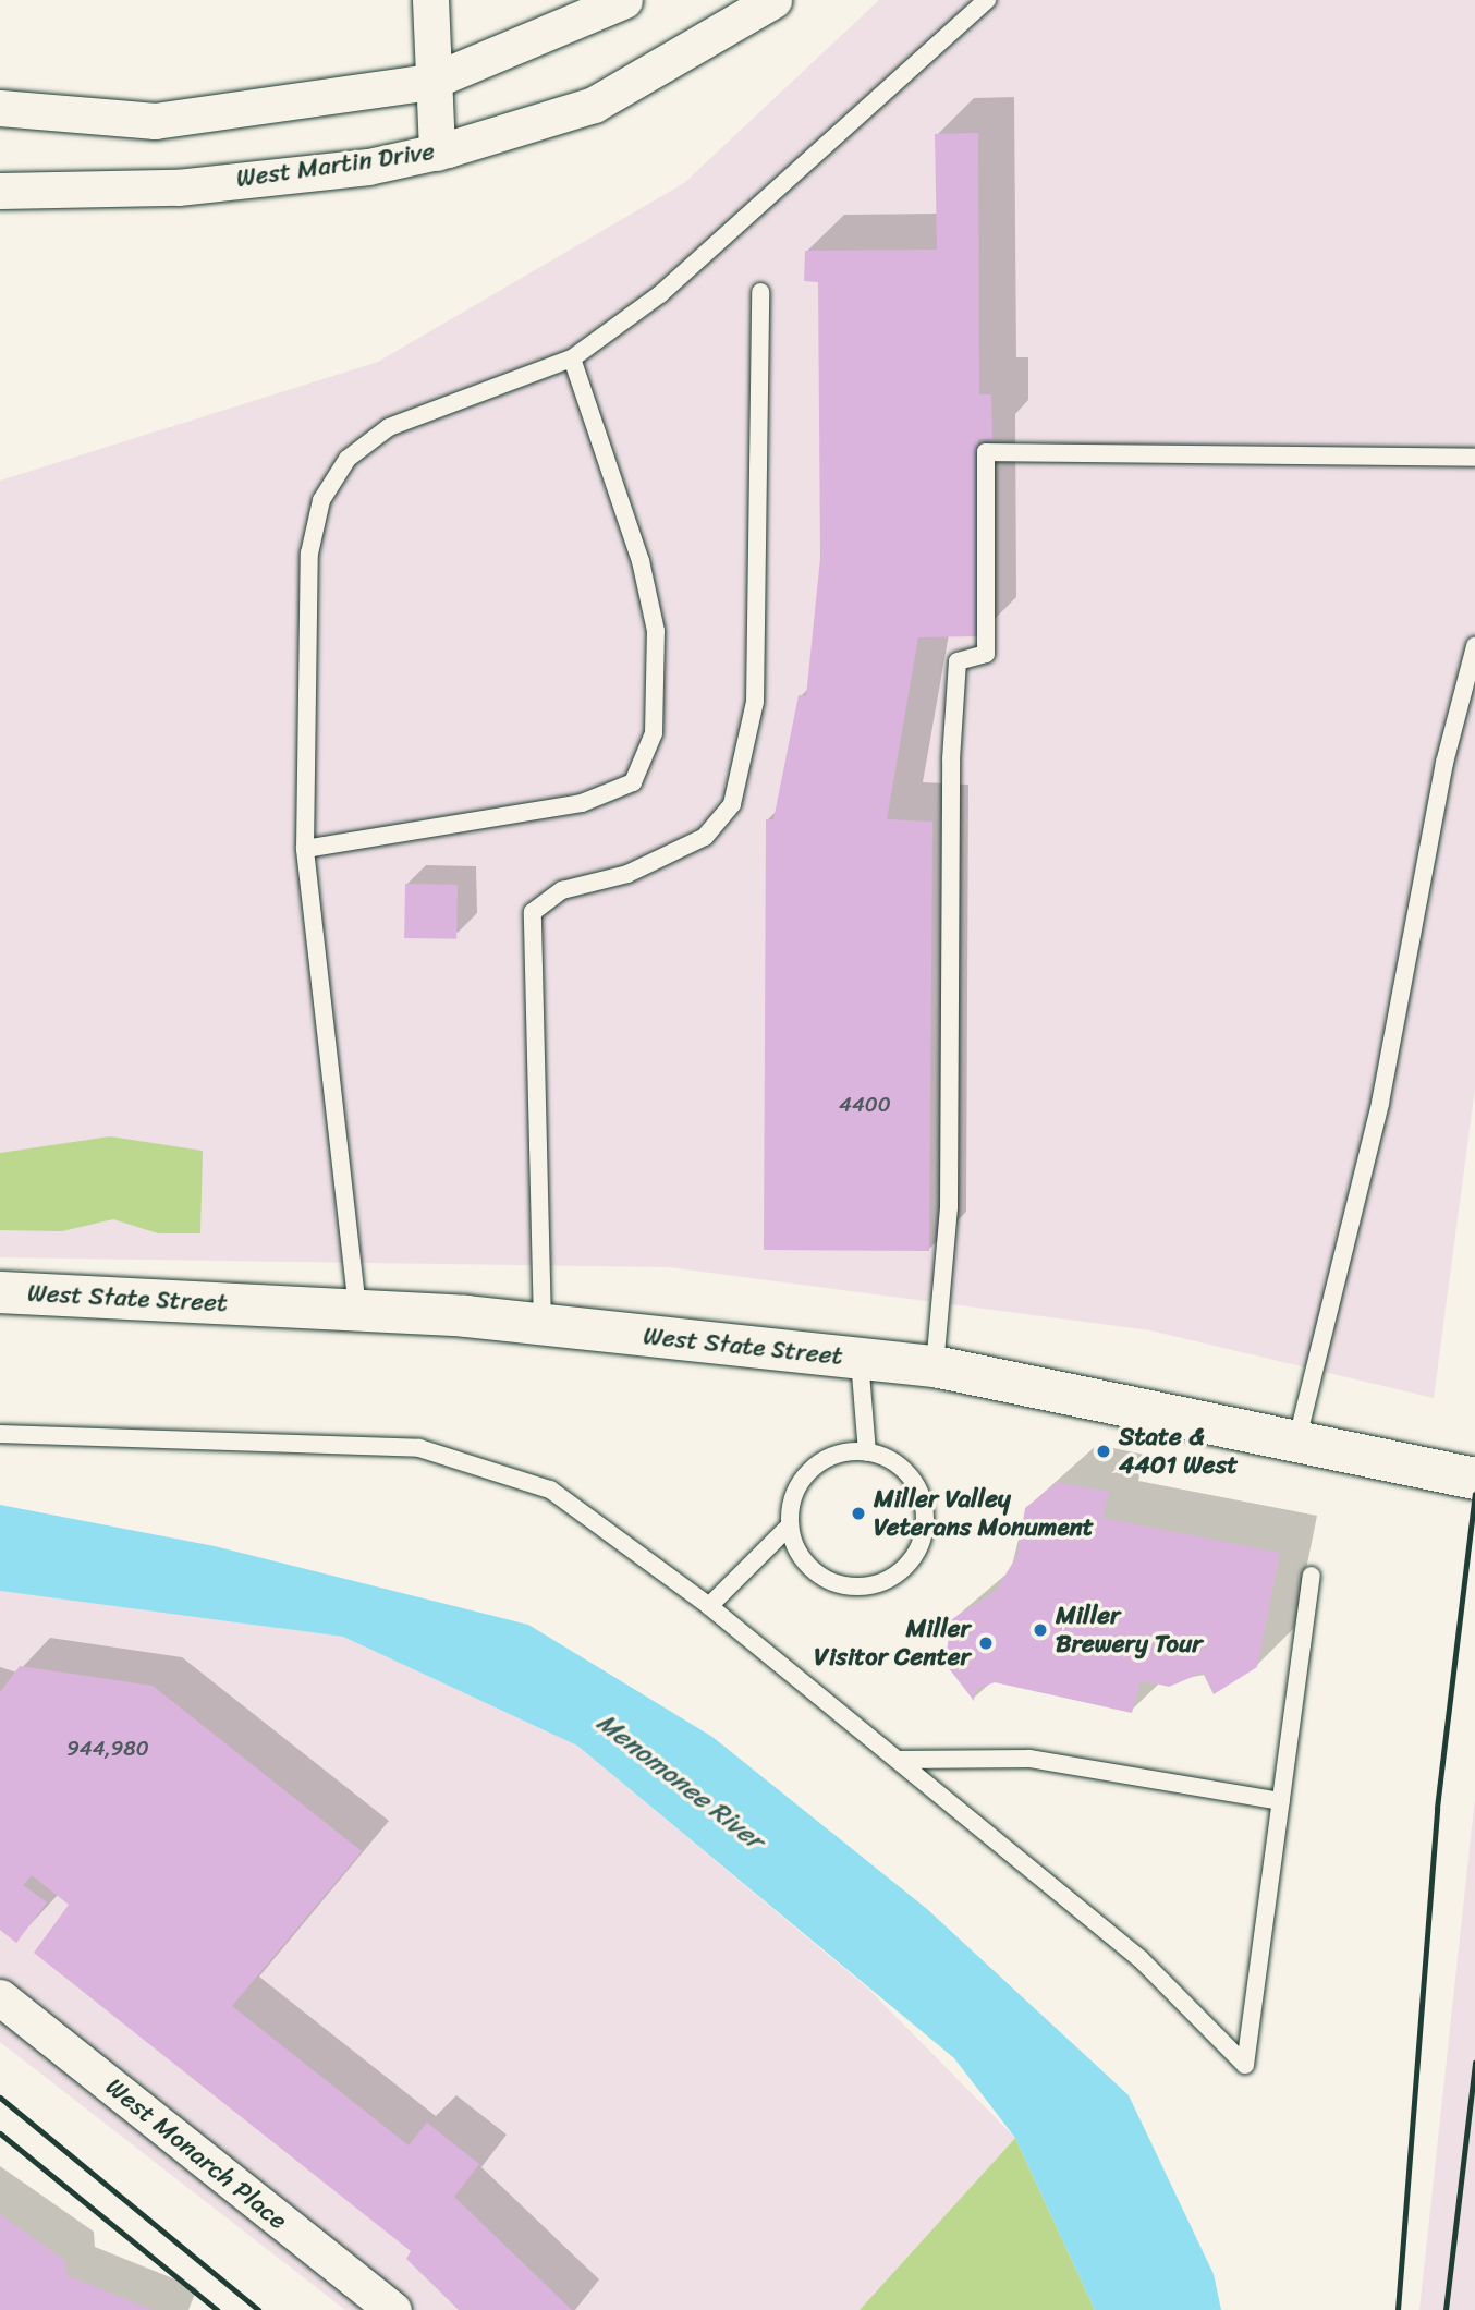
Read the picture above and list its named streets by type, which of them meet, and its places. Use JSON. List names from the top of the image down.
{
  "streets": {
    "main road": ["West State Street"],
    "street": ["West Martin Drive", "West Monarch Place"]
  },
  "water": ["Menomonee River"],
  "places": [
    "State & 4401 West",
    "Miller Valley Veterans Monument",
    "Miller Brewery Tour",
    "Miller Visitor Center"
  ],
  "house_numbers": ["4400", "944,980"]
}
